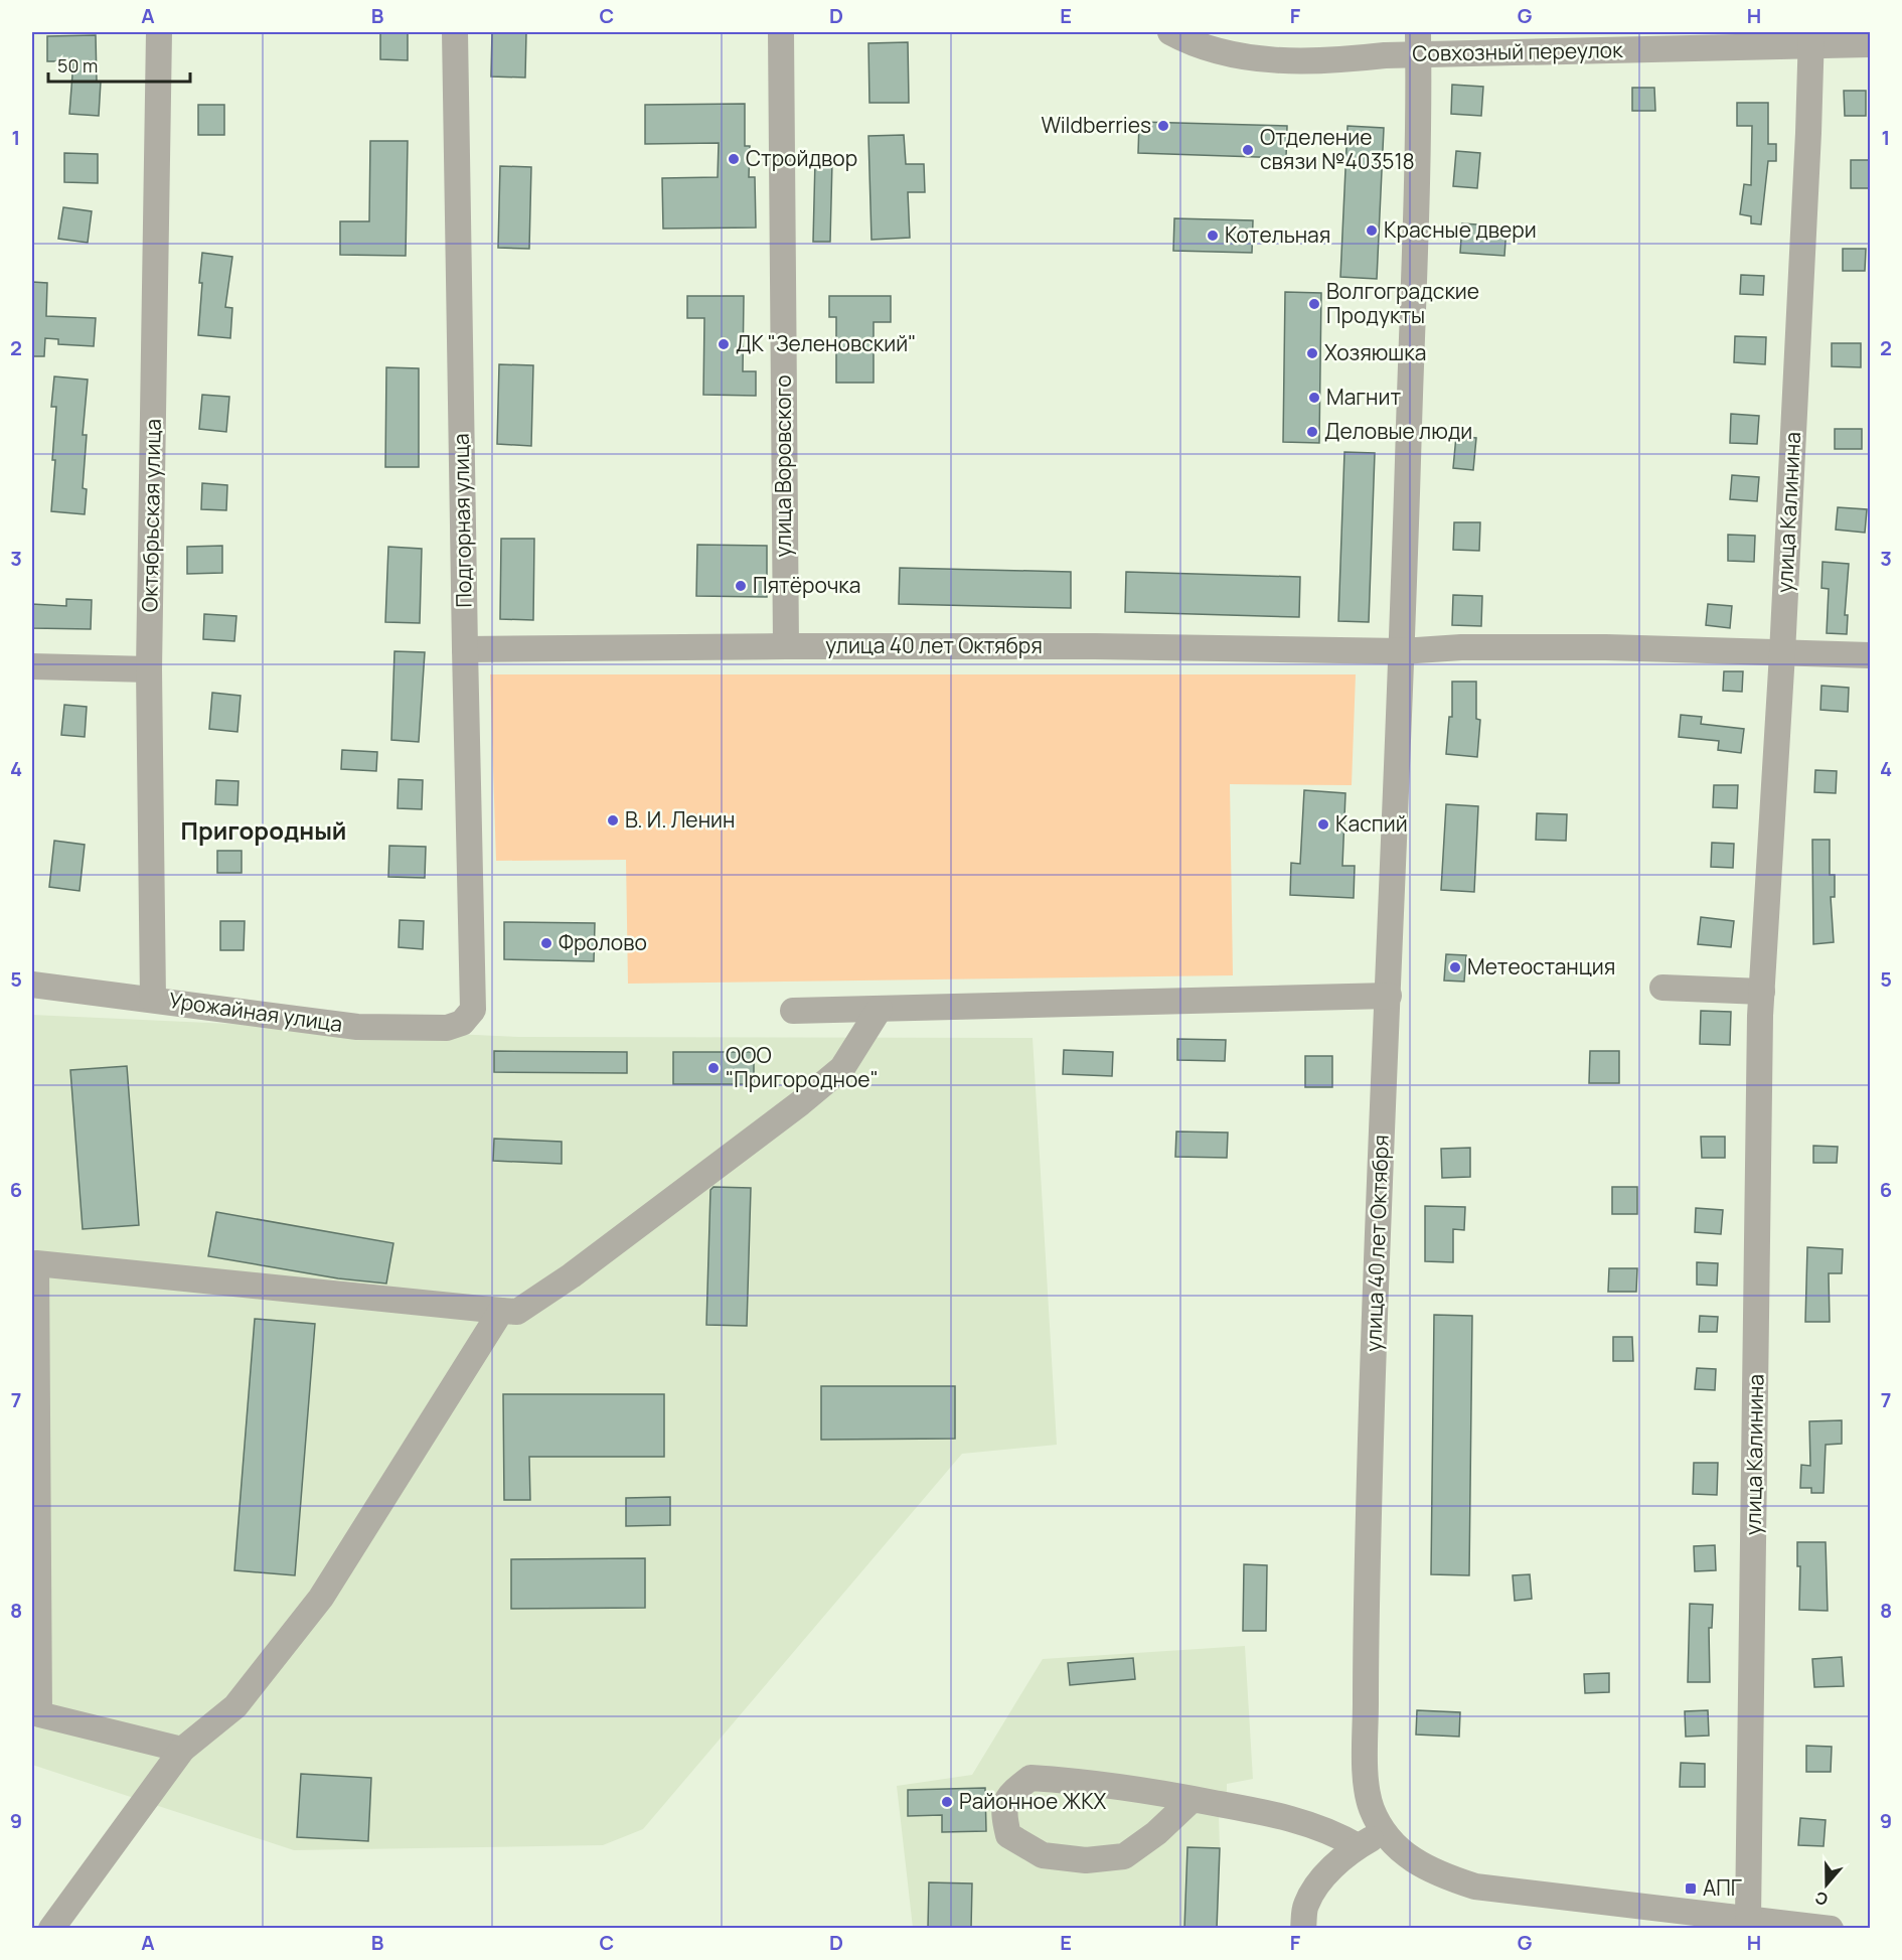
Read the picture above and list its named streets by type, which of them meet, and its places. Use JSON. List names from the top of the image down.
{
  "streets": {
    "street": [
      "Совхозный переулок",
      "улица Воровского",
      "улица Калинина",
      "Октябрьская улица",
      "Подгорная улица",
      "улица 40 лет Октября",
      "Урожайная улица"
    ]
  },
  "crossings": [
    ["Совхозный переулок", "улица Калинина"],
    ["Совхозный переулок", "улица 40 лет Октября"],
    ["улица Воровского", "улица 40 лет Октября"],
    ["улица Калинина", "улица 40 лет Октября"],
    ["Октябрьская улица", "Урожайная улица"],
    ["Подгорная улица", "улица 40 лет Октября"],
    ["Подгорная улица", "Урожайная улица"]
  ],
  "districts": ["Пригородный"],
  "places": {
    "other": [
      "Wildberries",
      "Отделение связи №403518",
      "Стройдвор",
      "Красные двери",
      "Котельная",
      "Волгоградские Продукты",
      "ДК \"Зеленовский\"",
      "Хозяюшка",
      "Магнит",
      "Деловые люди",
      "Пятёрочка",
      "В. И. Ленин",
      "Каспий",
      "Фролово",
      "Метеостанция",
      "ООО \"Пригородное\"",
      "Районное ЖКХ"
    ],
    "transit": ["АПГ"]
  },
  "scale_bar": "50 m",
  "north": "bottom",
  "grid": {
    "columns": [
      "A",
      "B",
      "C",
      "D",
      "E",
      "F",
      "G",
      "H"
    ],
    "rows": [
      "1",
      "2",
      "3",
      "4",
      "5",
      "6",
      "7",
      "8",
      "9"
    ]
  }
}
